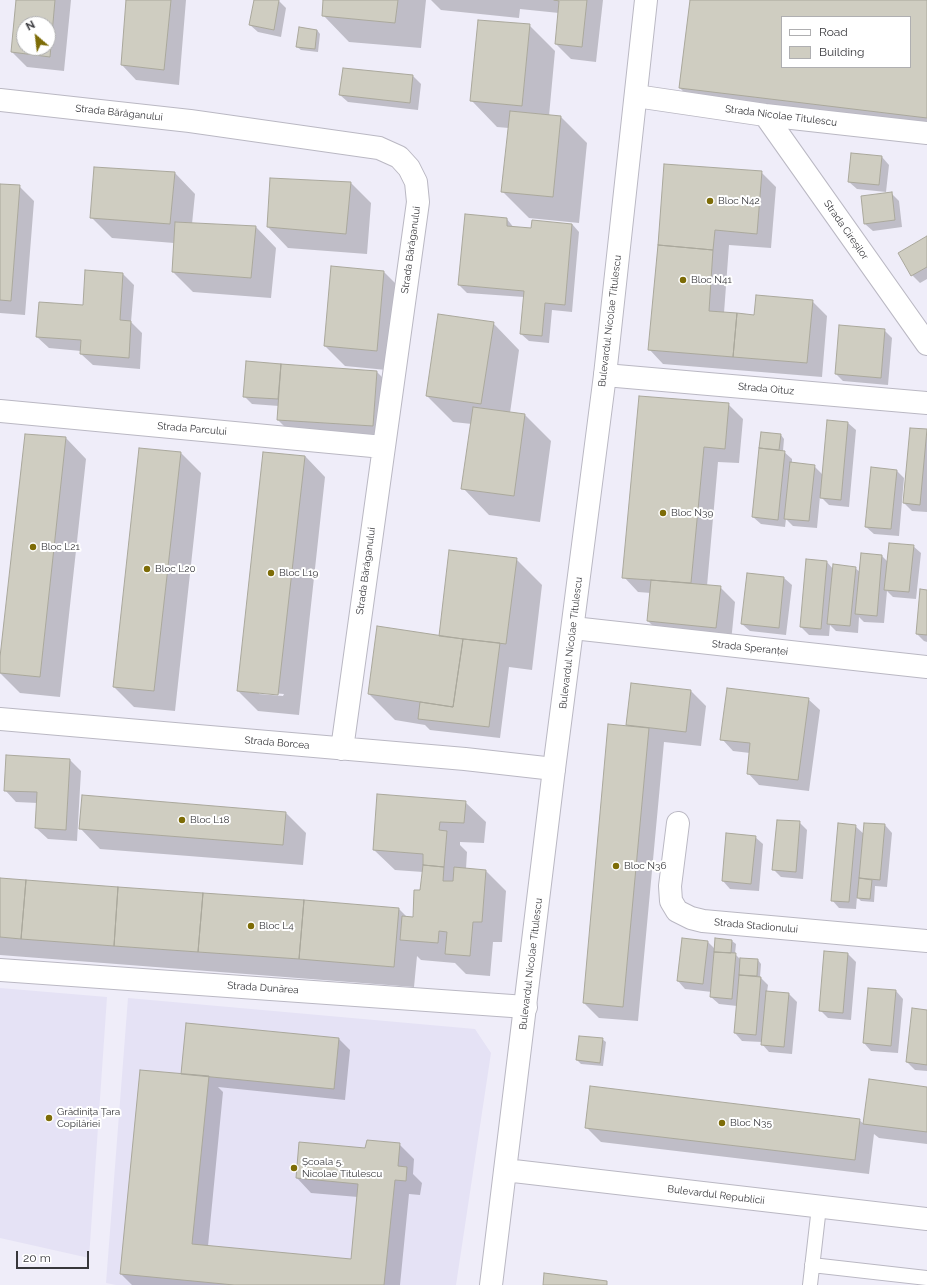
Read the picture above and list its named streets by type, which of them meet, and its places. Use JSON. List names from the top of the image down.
{
  "streets": {
    "street": [
      "Strada Bărăganului",
      "Strada Nicolae Titulescu",
      "Strada Cireșilor",
      "Bulevardul Nicolae Titulescu",
      "Strada Oituz",
      "Strada Parcului",
      "Strada Speranței",
      "Strada Borcea",
      "Strada Stadionului",
      "Strada Dunărea",
      "Bulevardul Republicii"
    ]
  },
  "crossings": [
    ["Strada Bărăganului", "Strada Parcului"],
    ["Strada Bărăganului", "Strada Borcea"],
    ["Strada Nicolae Titulescu", "Strada Cireșilor"],
    ["Strada Nicolae Titulescu", "Bulevardul Nicolae Titulescu"],
    ["Bulevardul Nicolae Titulescu", "Strada Oituz"],
    ["Bulevardul Nicolae Titulescu", "Strada Speranței"],
    ["Bulevardul Nicolae Titulescu", "Strada Borcea"],
    ["Bulevardul Nicolae Titulescu", "Strada Dunărea"],
    ["Bulevardul Nicolae Titulescu", "Bulevardul Republicii"]
  ],
  "places": [
    "Bloc N42",
    "Bloc N41",
    "Bloc N39",
    "Bloc L21",
    "Bloc L20",
    "Bloc L19",
    "Bloc L18",
    "Bloc N36",
    "Bloc L4",
    "Grădinița Țara Copilăriei",
    "Bloc N35",
    "Școala 5. Nicolae Titulescu"
  ],
  "legend": ["Road", "Building"],
  "scale_bar": "20 m",
  "north": "top left"
}
